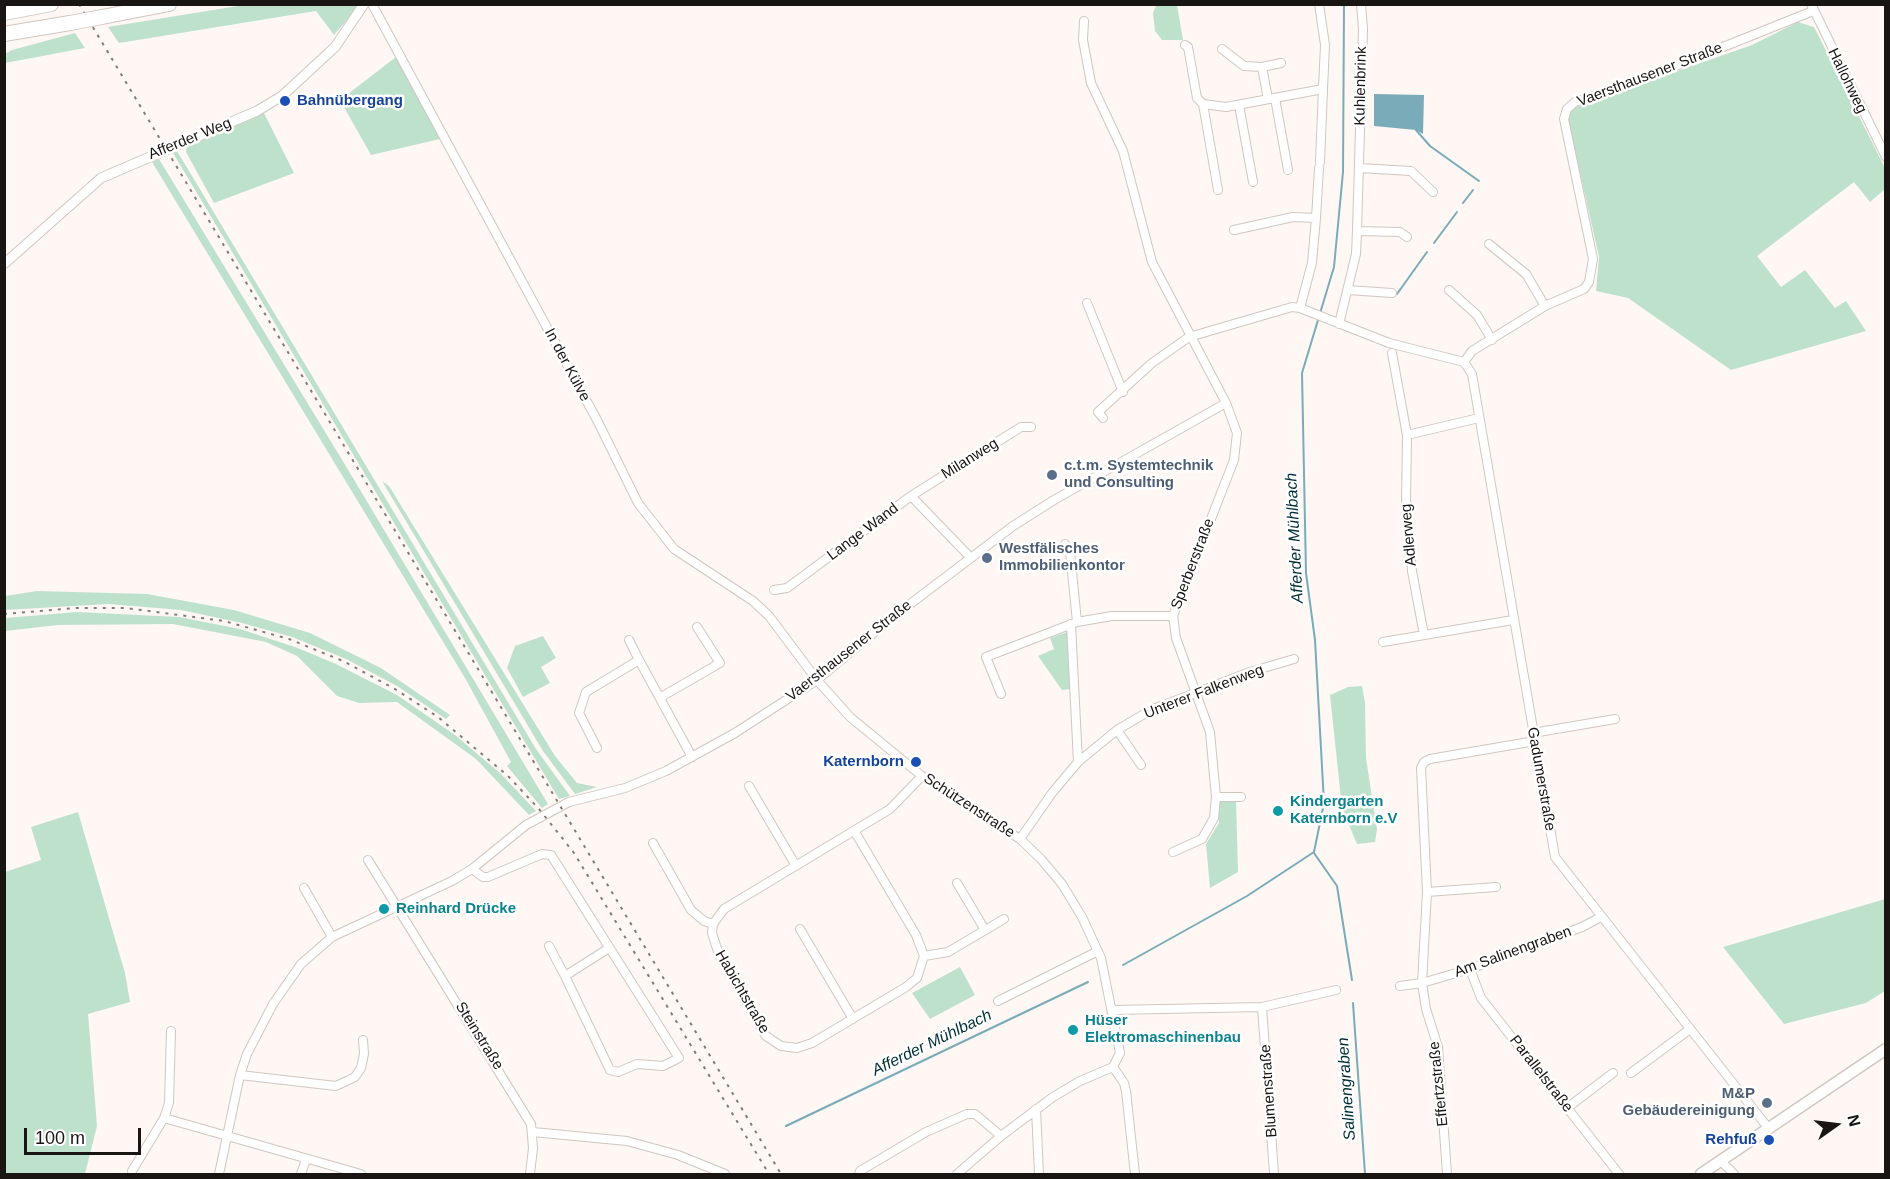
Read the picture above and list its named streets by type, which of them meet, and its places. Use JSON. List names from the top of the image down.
{
  "streets": {
    "street": [
      "Vaersthausener Straße",
      "Hallohweg",
      "Kuhlenbrink",
      "Afferder Weg",
      "In der Külve",
      "Milanweg",
      "Lange Wand",
      "Adlerweg",
      "Sperberstraße",
      "Unterer Falkenweg",
      "Gadumerstraße",
      "Schützenstraße",
      "Am Salinengraben",
      "Habichtstraße",
      "Steinstraße",
      "Parallelstraße",
      "Effertzstraße",
      "Blumenstraße"
    ]
  },
  "crossings": [
    ["Vaersthausener Straße", "Hallohweg"],
    ["Vaersthausener Straße", "In der Külve"],
    ["Vaersthausener Straße", "Lange Wand"],
    ["Vaersthausener Straße", "Sperberstraße"],
    ["Vaersthausener Straße", "Gadumerstraße"],
    ["Vaersthausener Straße", "Schützenstraße"],
    ["Vaersthausener Straße", "Steinstraße"],
    ["In der Külve", "Schützenstraße"],
    ["Milanweg", "Lange Wand"],
    ["Sperberstraße", "Unterer Falkenweg"],
    ["Unterer Falkenweg", "Schützenstraße"],
    ["Gadumerstraße", "Am Salinengraben"],
    ["Gadumerstraße", "Effertzstraße"],
    ["Am Salinengraben", "Parallelstraße"],
    ["Am Salinengraben", "Effertzstraße"]
  ],
  "water": ["Afferder Mühlbach", "Salinengraben"],
  "places": [
    "Bahnübergang",
    "c.t.m. Systemtechnik und Consulting",
    "Westfälisches Immobilienkontor",
    "Katernborn",
    "Kindergarten Katernborn e.V",
    "Reinhard Drücke",
    "Hüser Elektromaschinenbau",
    "M&P Gebäudereinigung",
    "Rehfuß"
  ],
  "scale_bar": "100 m",
  "north": "right"
}
